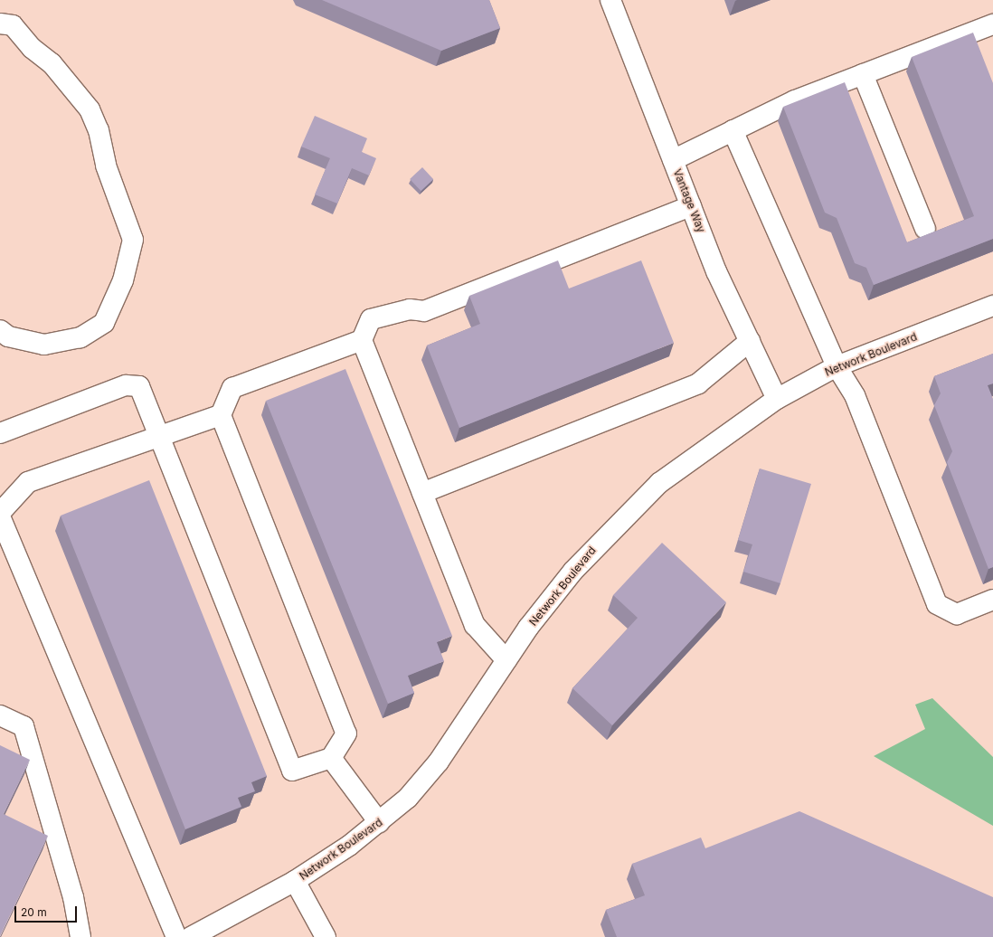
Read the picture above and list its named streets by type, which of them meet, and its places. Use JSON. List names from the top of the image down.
{
  "streets": {
    "street": ["Vantage Way", "Network Boulevard"]
  },
  "crossings": [
    ["Vantage Way", "Network Boulevard"]
  ],
  "scale_bar": "20 m"
}
